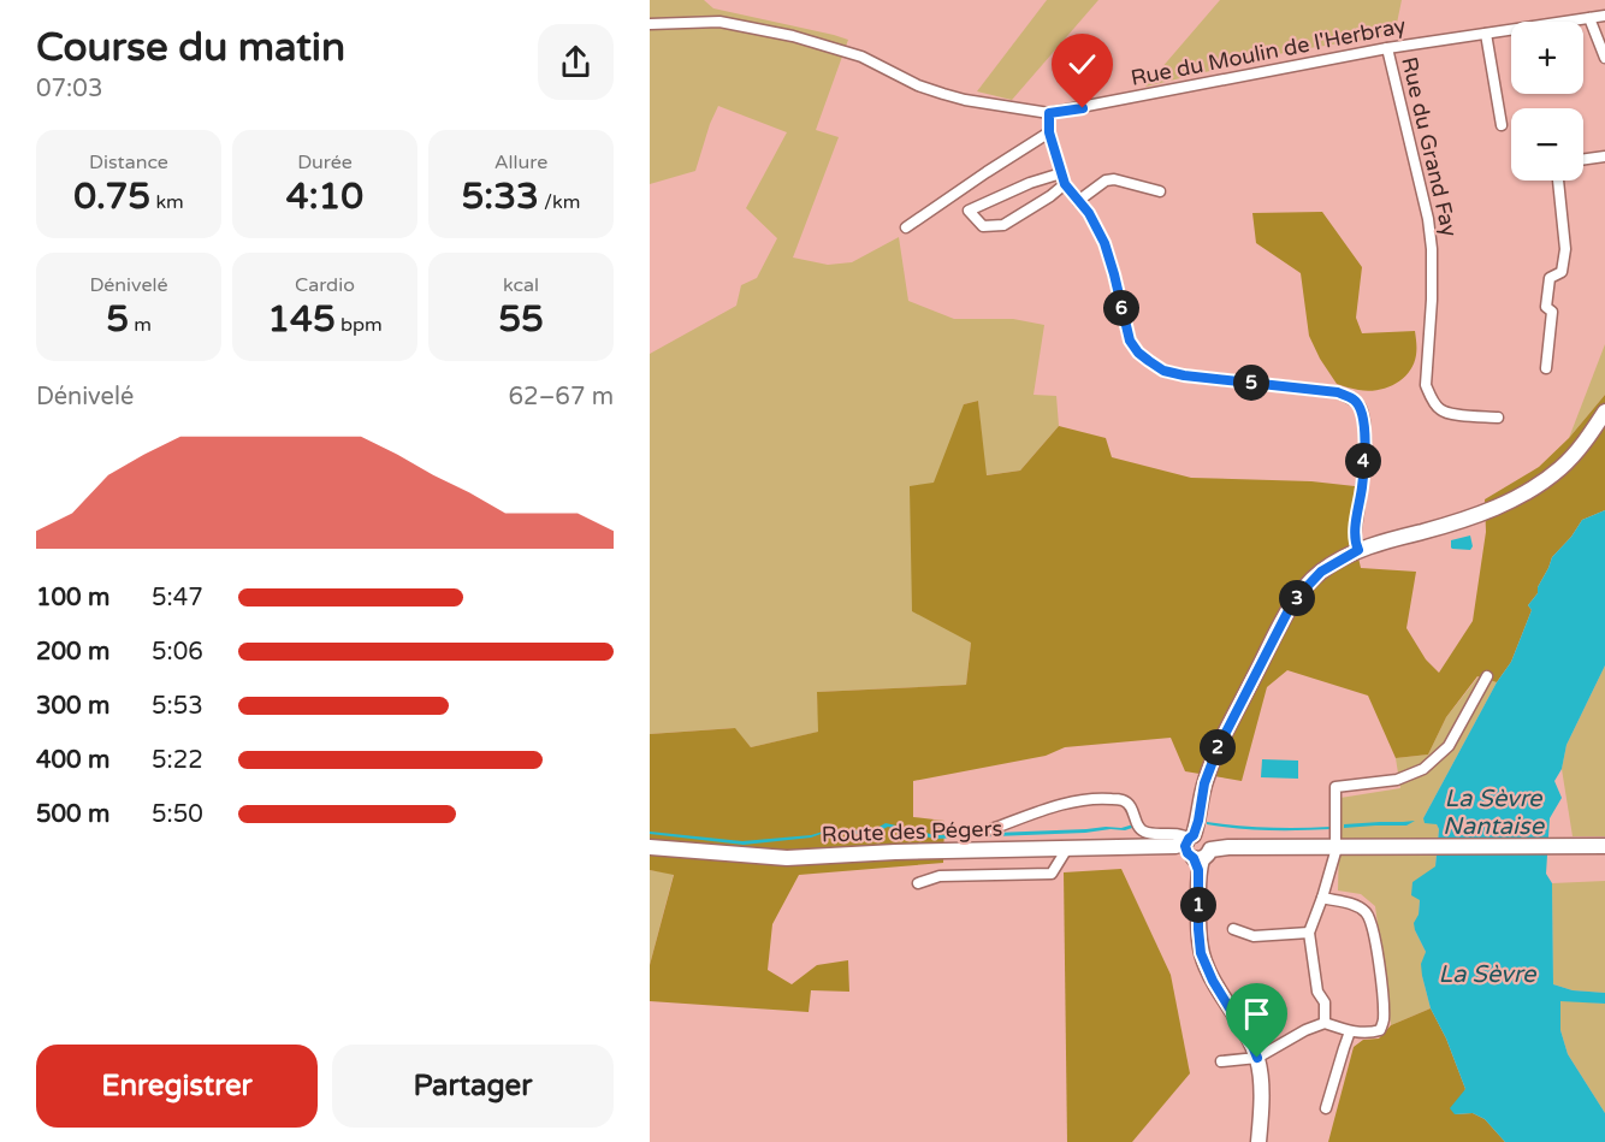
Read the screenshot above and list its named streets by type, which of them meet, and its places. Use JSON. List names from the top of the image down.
{
  "streets": {
    "street": ["Rue du Moulin de l'Herbray", "Rue du Grand Fay", "Route des Pégers"]
  },
  "crossings": [
    ["Rue du Moulin de l'Herbray", "Rue du Grand Fay"]
  ],
  "water": ["La Sèvre Nantaise", "La Sèvre"],
  "page": {
    "heading": ["Course du matin", "07:03"],
    "map_buttons": ["+", "−"],
    "stats": [
      ["Distance", "0.75 km"],
      ["Durée", "4:10"],
      ["Allure", "5:33 /km"],
      ["Dénivelé", "5 m"],
      ["Cardio", "145 bpm"],
      ["kcal", "55"]
    ],
    "pins": [
      "6",
      "5",
      "4",
      "3",
      "2",
      "1"
    ],
    "chart": ["Dénivelé", "62–67 m"],
    "list": [
      {
        "name": "100 m",
        "note": "5:47"
      },
      {
        "name": "200 m",
        "note": "5:06"
      },
      {
        "name": "300 m",
        "note": "5:53"
      },
      {
        "name": "400 m",
        "note": "5:22"
      },
      {
        "name": "500 m",
        "note": "5:50"
      }
    ],
    "buttons": ["Enregistrer", "Partager"]
  }
}
